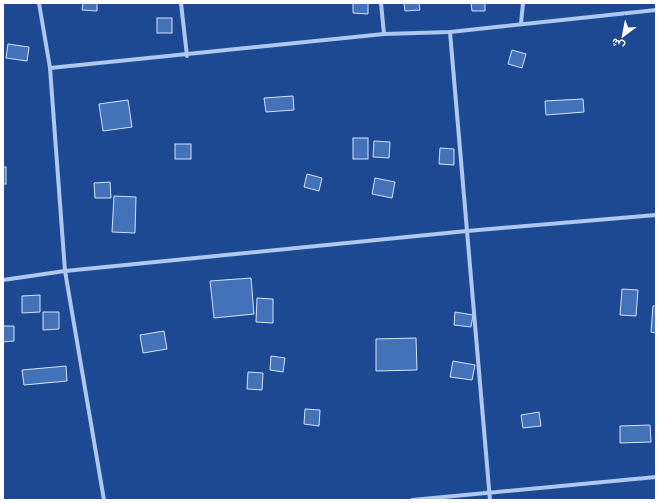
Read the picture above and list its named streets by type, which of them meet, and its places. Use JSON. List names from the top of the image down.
{
  "north": "bottom left"
}
